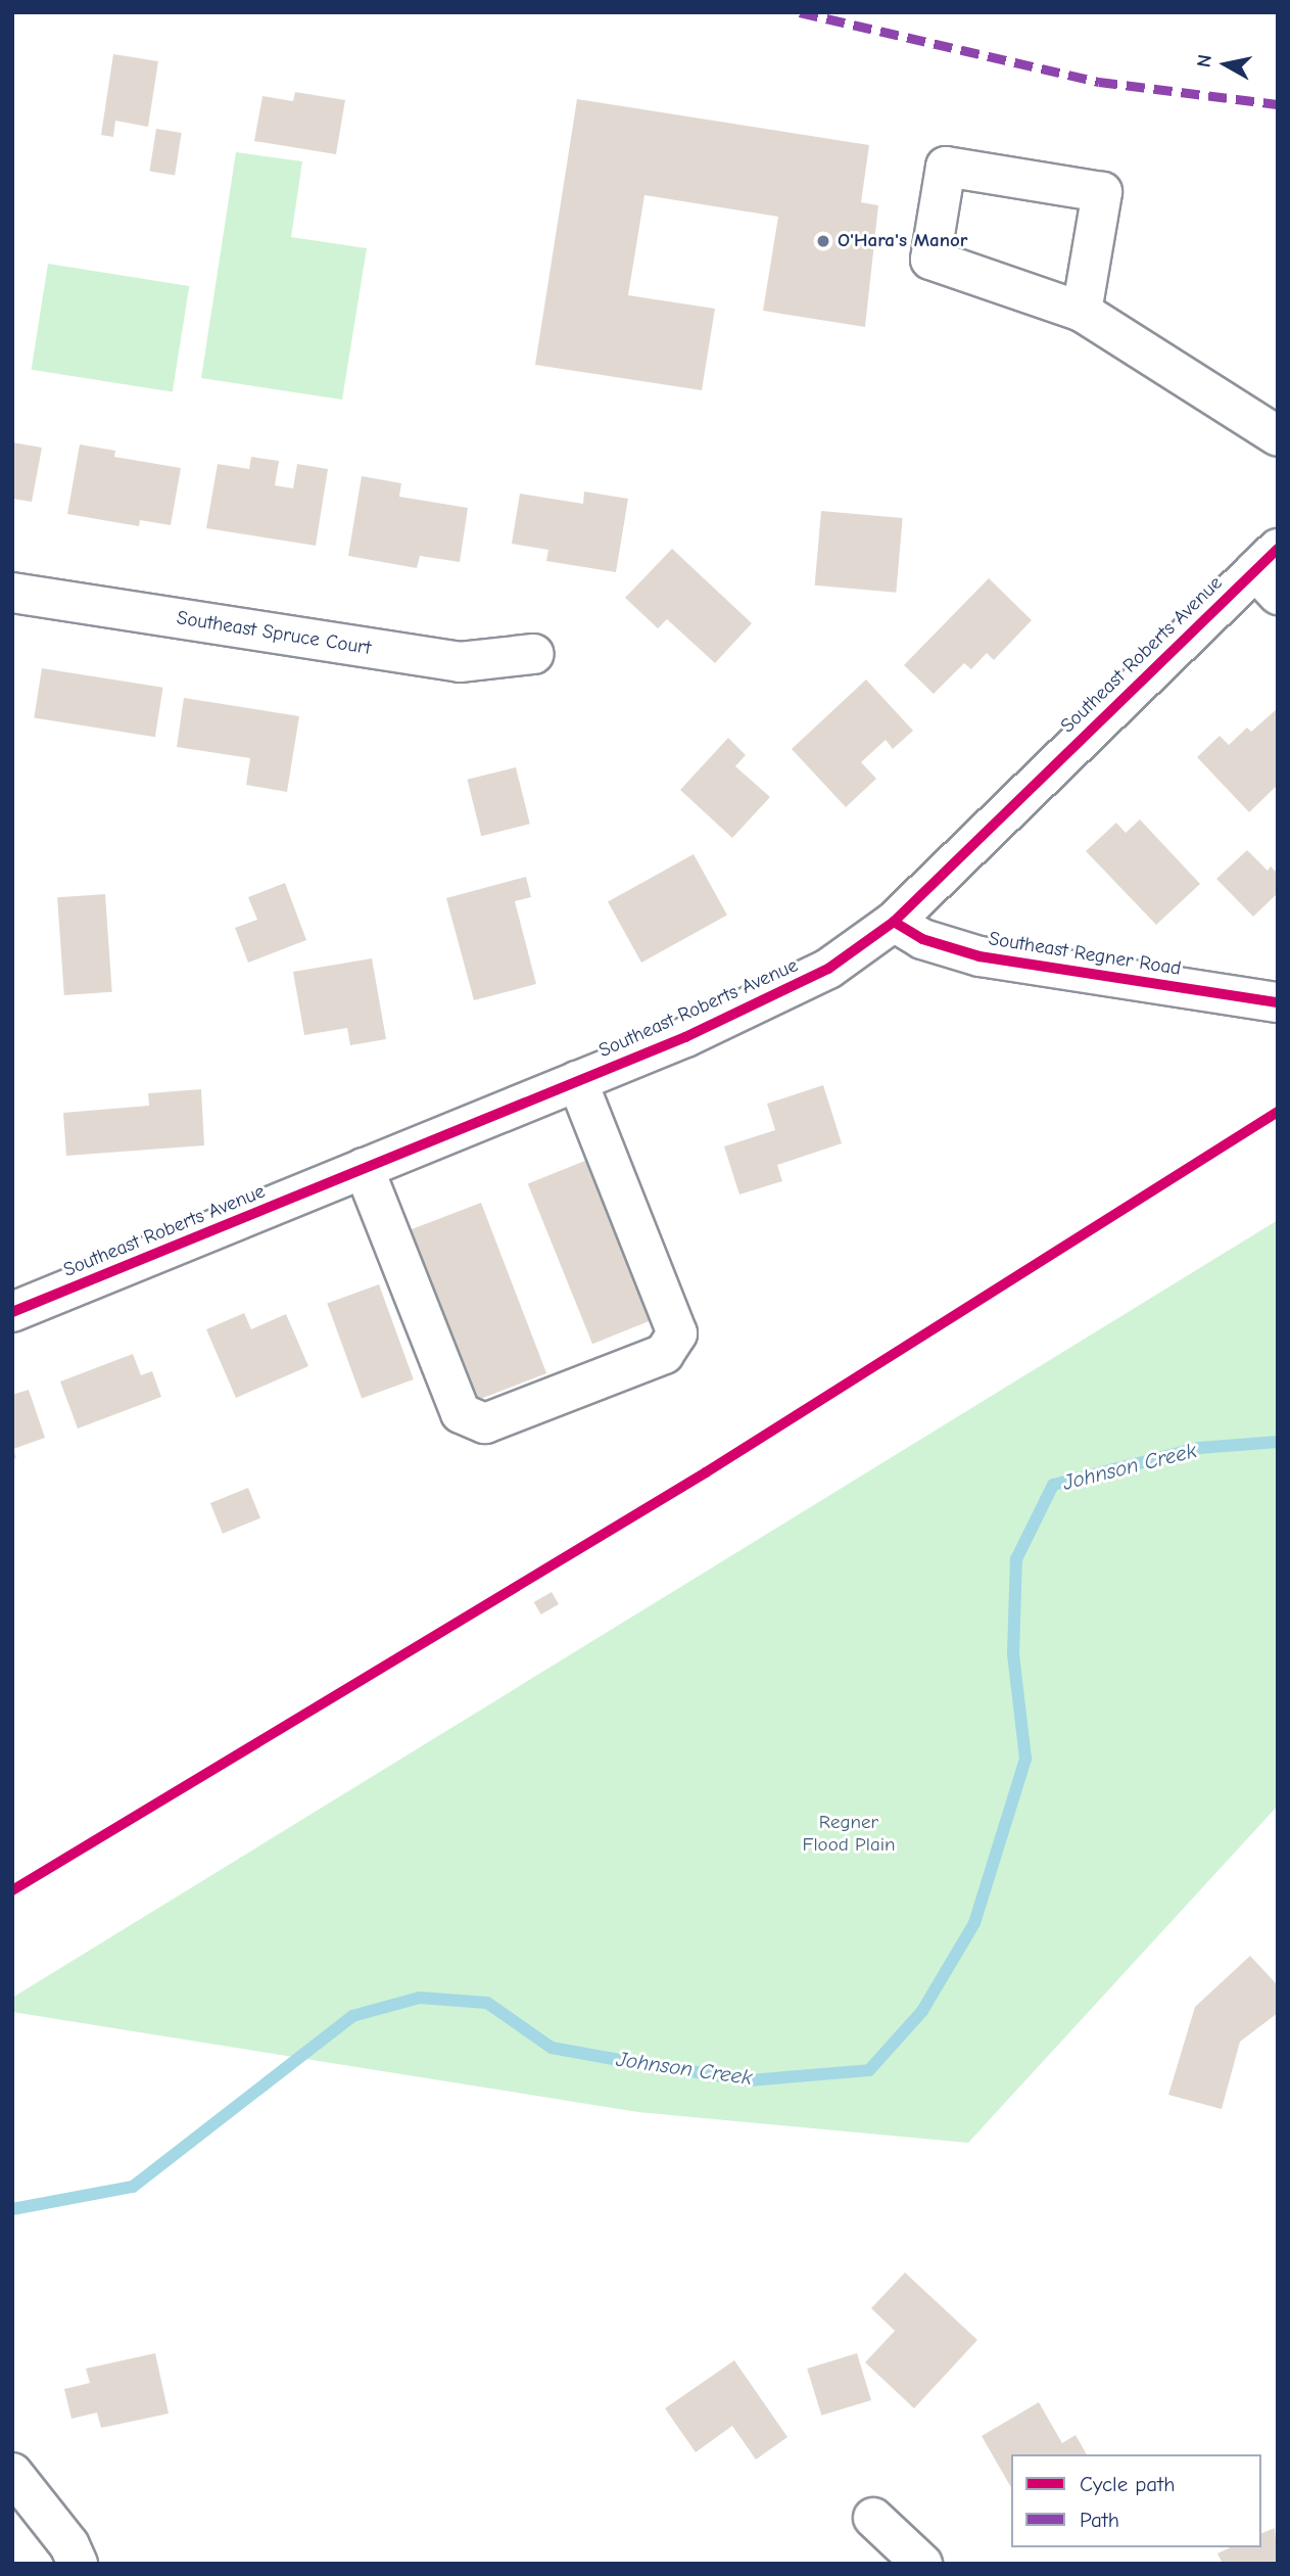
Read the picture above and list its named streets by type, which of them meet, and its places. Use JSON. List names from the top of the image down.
{
  "streets": {
    "street": ["Southeast Spruce Court", "Southeast Roberts Avenue", "Southeast Regner Road"]
  },
  "crossings": [
    ["Southeast Roberts Avenue", "Southeast Regner Road"]
  ],
  "water": ["Johnson Creek"],
  "parks": ["Regner Flood Plain"],
  "places": ["O'Hara's Manor"],
  "legend": ["Cycle path", "Path"],
  "north": "left"
}
